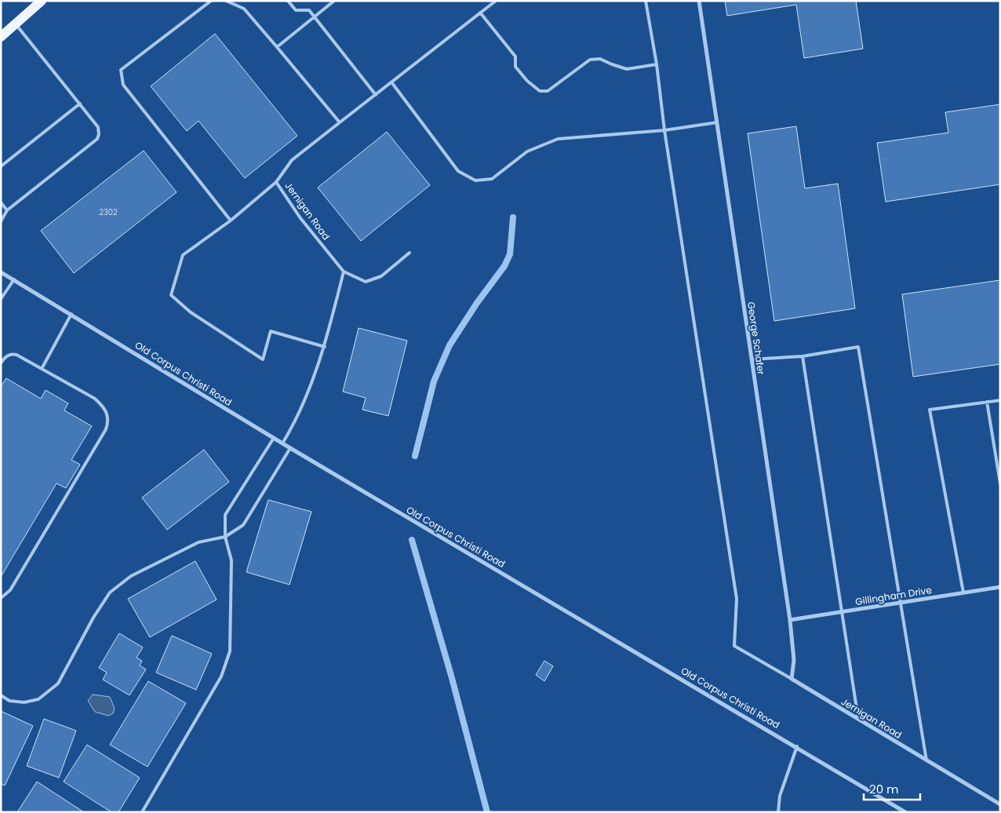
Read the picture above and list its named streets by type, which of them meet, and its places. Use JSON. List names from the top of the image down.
{
  "streets": {
    "street": [
      "Jernigan Road",
      "George Schafer",
      "Old Corpus Christi Road",
      "Gillingham Drive"
    ]
  },
  "crossings": [
    ["Jernigan Road", "George Schafer"],
    ["George Schafer", "Gillingham Drive"]
  ],
  "house_numbers": ["2302"],
  "scale_bar": "20 m"
}
